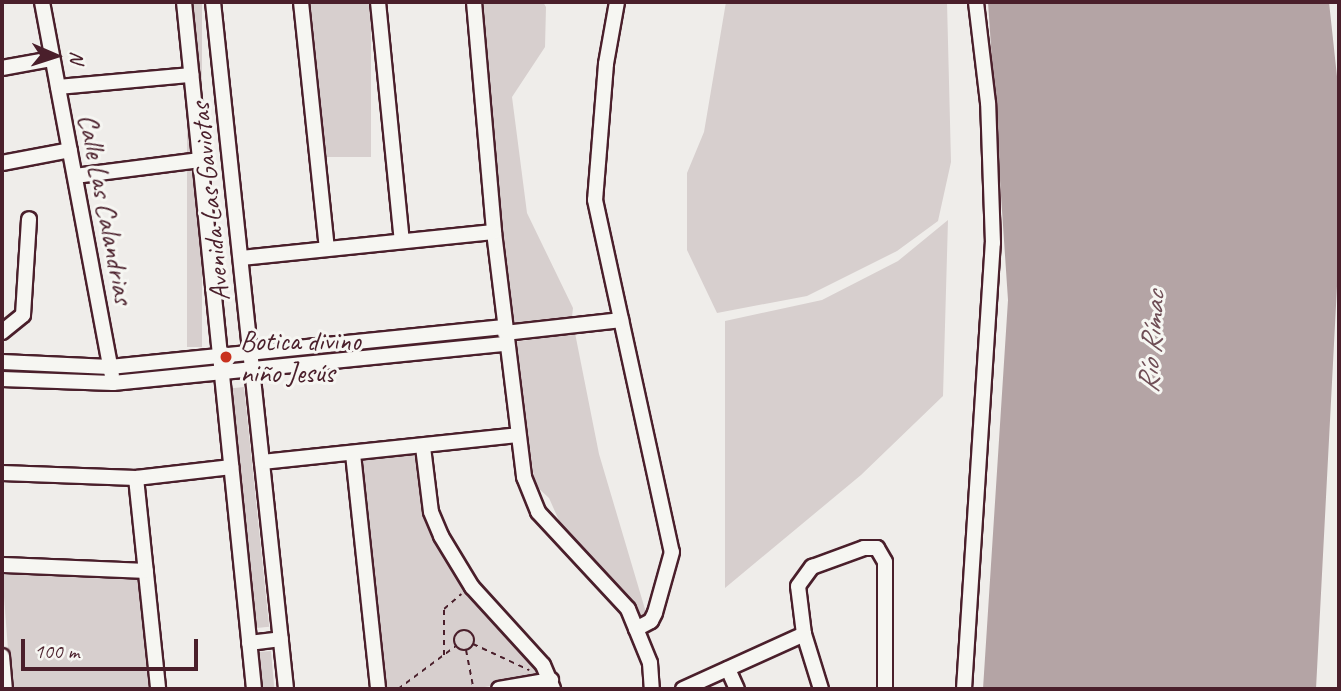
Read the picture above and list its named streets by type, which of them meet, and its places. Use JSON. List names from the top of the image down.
{
  "streets": {
    "street": ["Avenida Las Gaviotas", "Calle Las Calandrias"]
  },
  "water": ["Río Rímac"],
  "places": ["Botica divino niño Jesús"],
  "scale_bar": "100 m",
  "north": "right"
}
